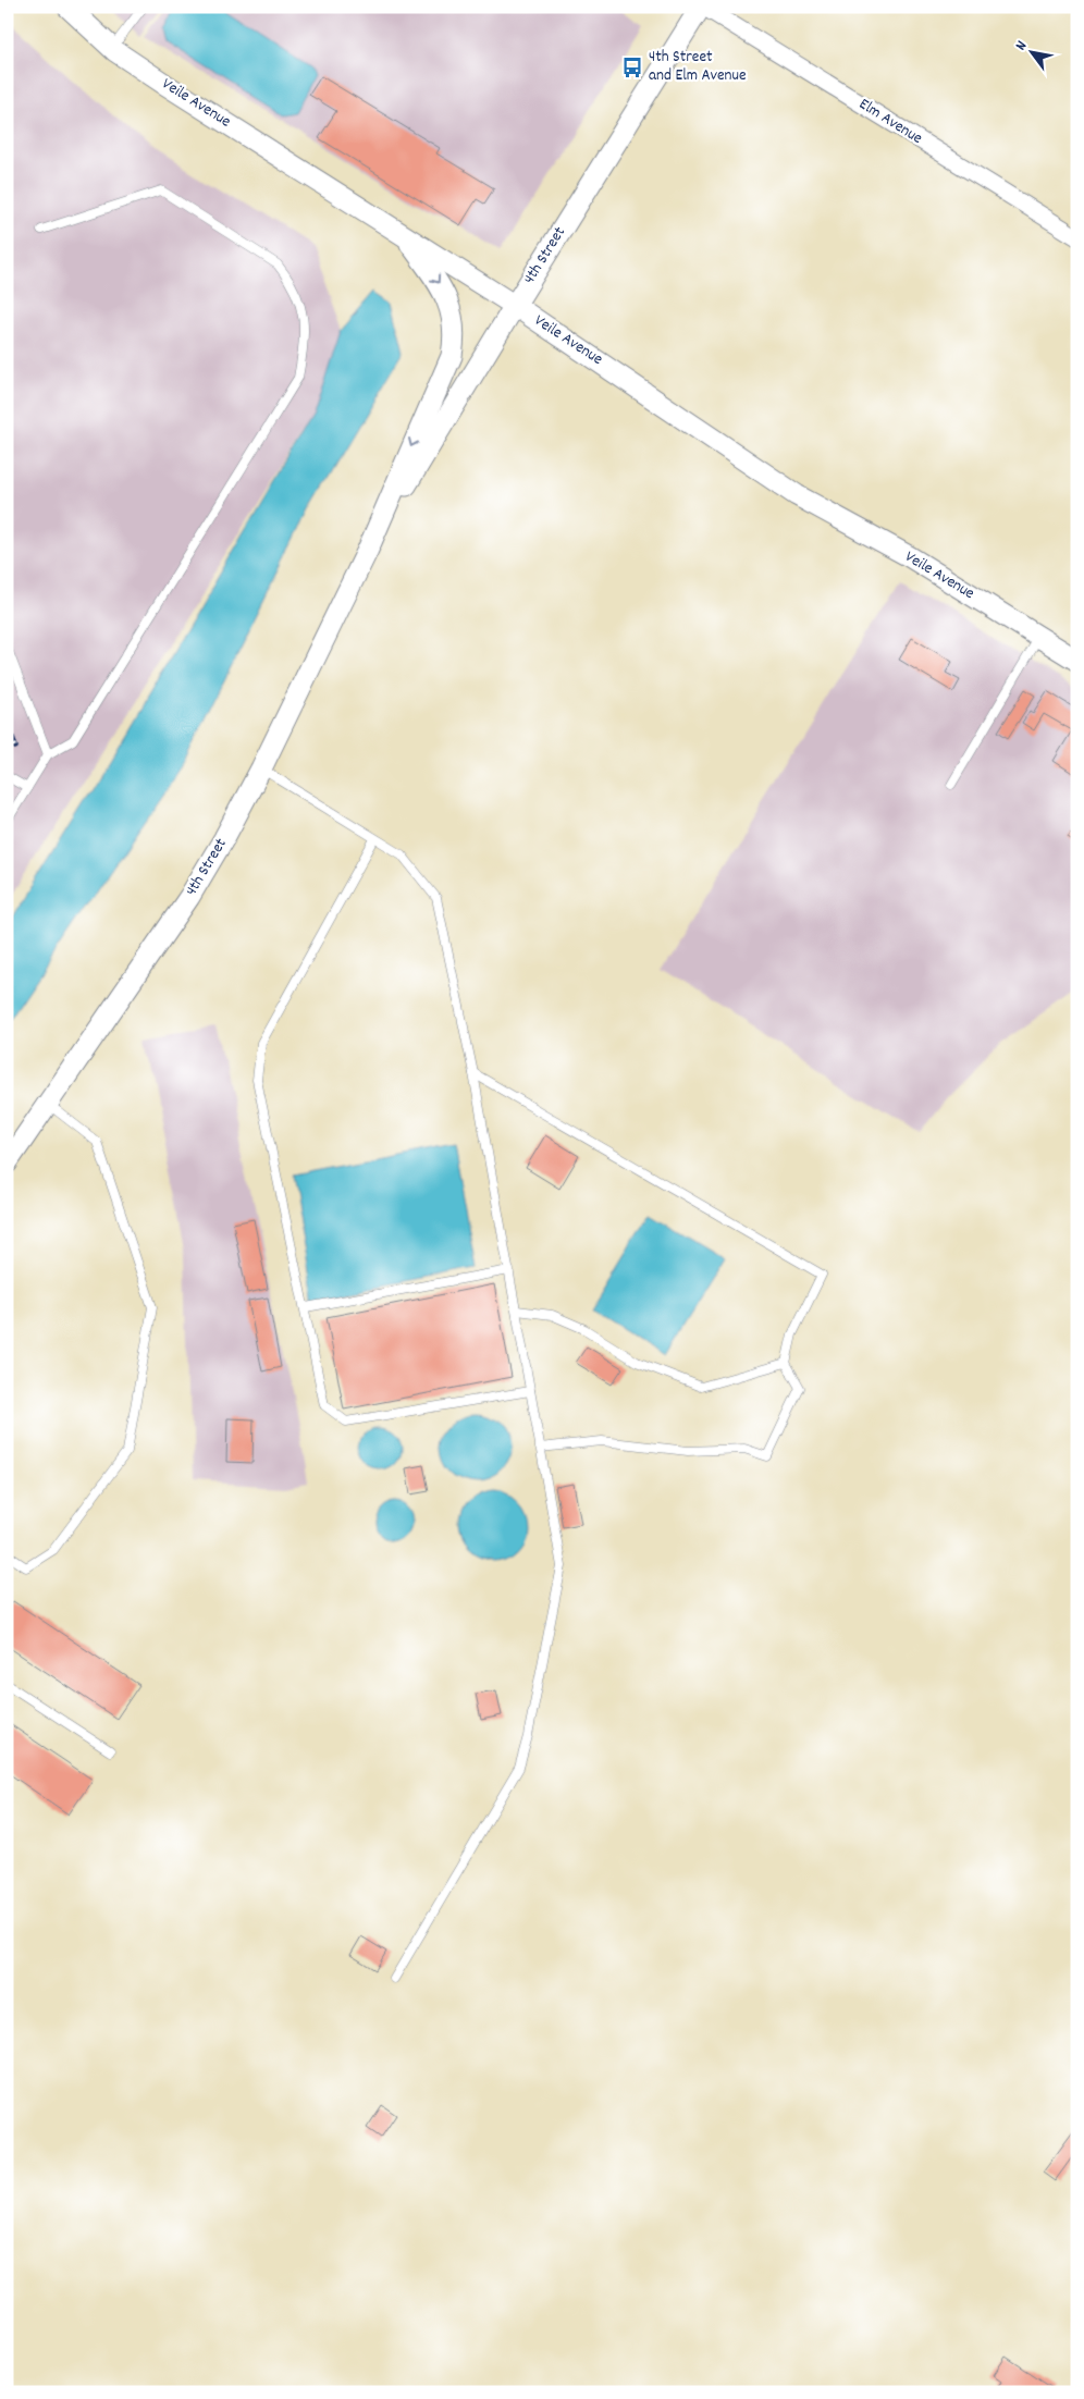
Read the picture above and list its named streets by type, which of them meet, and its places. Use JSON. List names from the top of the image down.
{
  "streets": {
    "street": ["Veile Avenue", "Elm Avenue", "4th Street"]
  },
  "crossings": [
    ["Veile Avenue", "4th Street"],
    ["Elm Avenue", "4th Street"]
  ],
  "places": {
    "bus stop": ["4th Street and Elm Avenue"]
  },
  "north": "top left"
}
